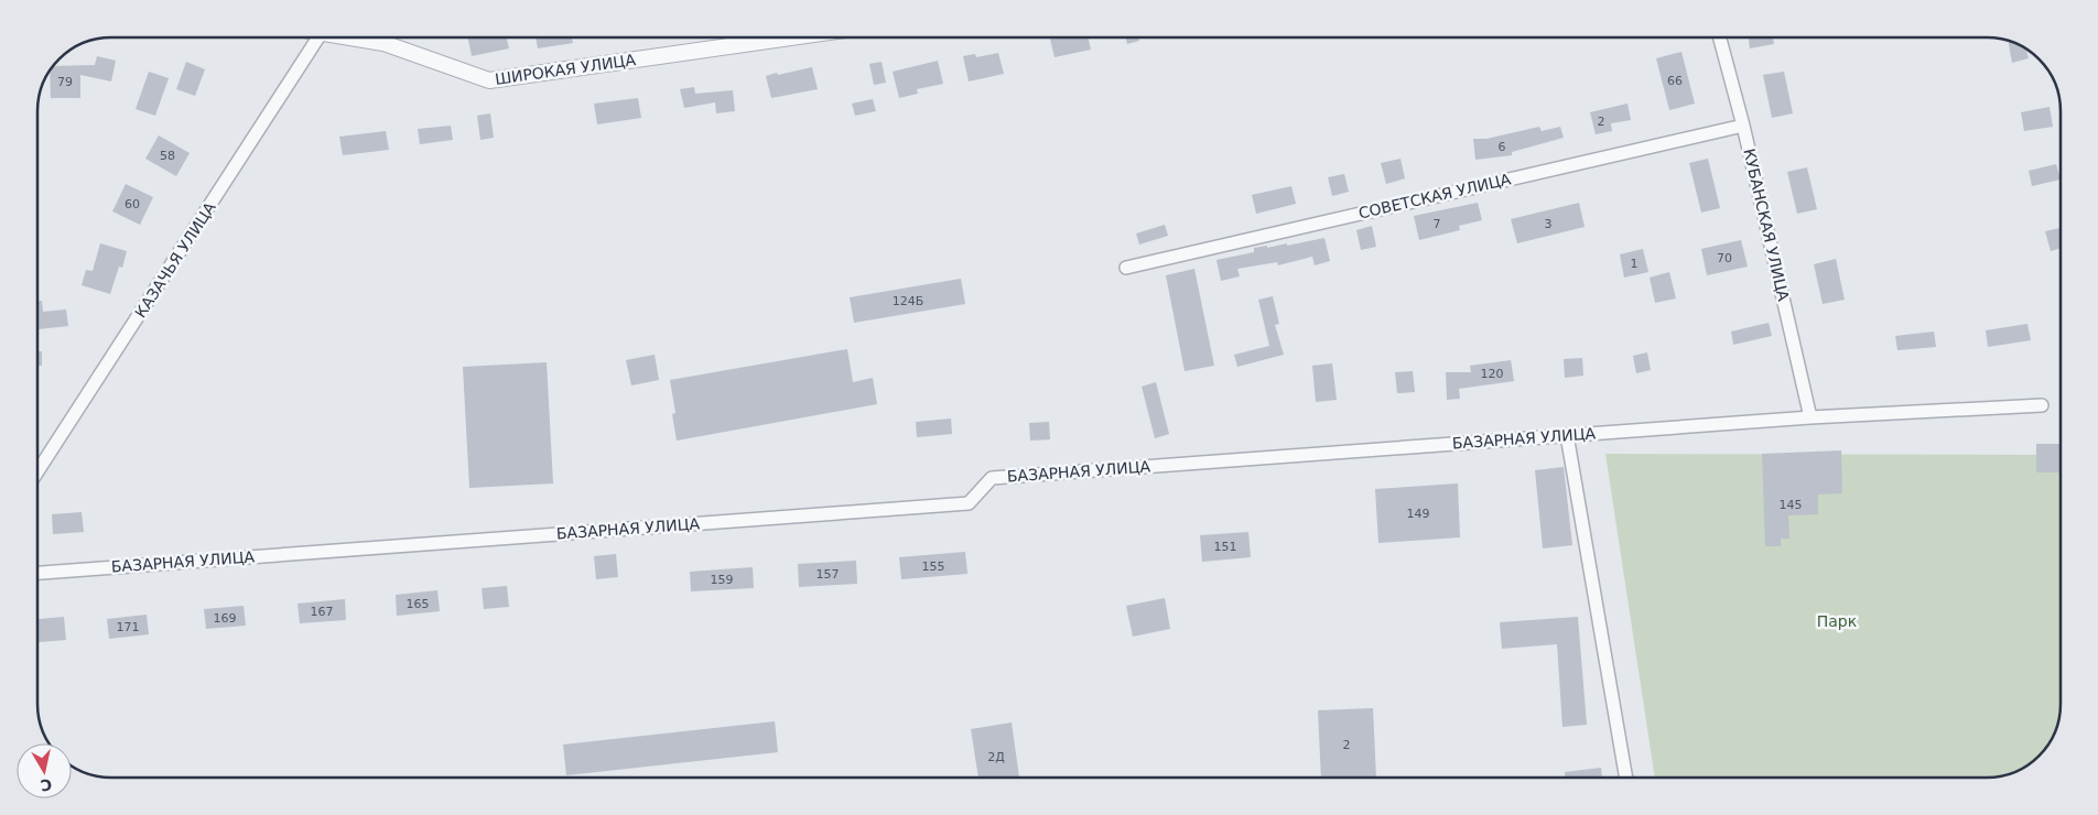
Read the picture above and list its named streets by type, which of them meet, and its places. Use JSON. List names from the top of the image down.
{
  "streets": {
    "street": [
      "ШИРОКАЯ УЛИЦА",
      "СОВЕТСКАЯ УЛИЦА",
      "КУБАНСКАЯ УЛИЦА",
      "КАЗАЧЬЯ УЛИЦА",
      "БАЗАРНАЯ УЛИЦА"
    ]
  },
  "crossings": [
    ["СОВЕТСКАЯ УЛИЦА", "КУБАНСКАЯ УЛИЦА"],
    ["КУБАНСКАЯ УЛИЦА", "БАЗАРНАЯ УЛИЦА"]
  ],
  "parks": ["Парк"],
  "house_numbers": [
    "66",
    "79",
    "2",
    "6",
    "58",
    "60",
    "7",
    "3",
    "70",
    "1",
    "124Б",
    "120",
    "145",
    "149",
    "151",
    "155",
    "157",
    "159",
    "165",
    "167",
    "169",
    "171",
    "2",
    "2Д"
  ],
  "north": "bottom"
}
